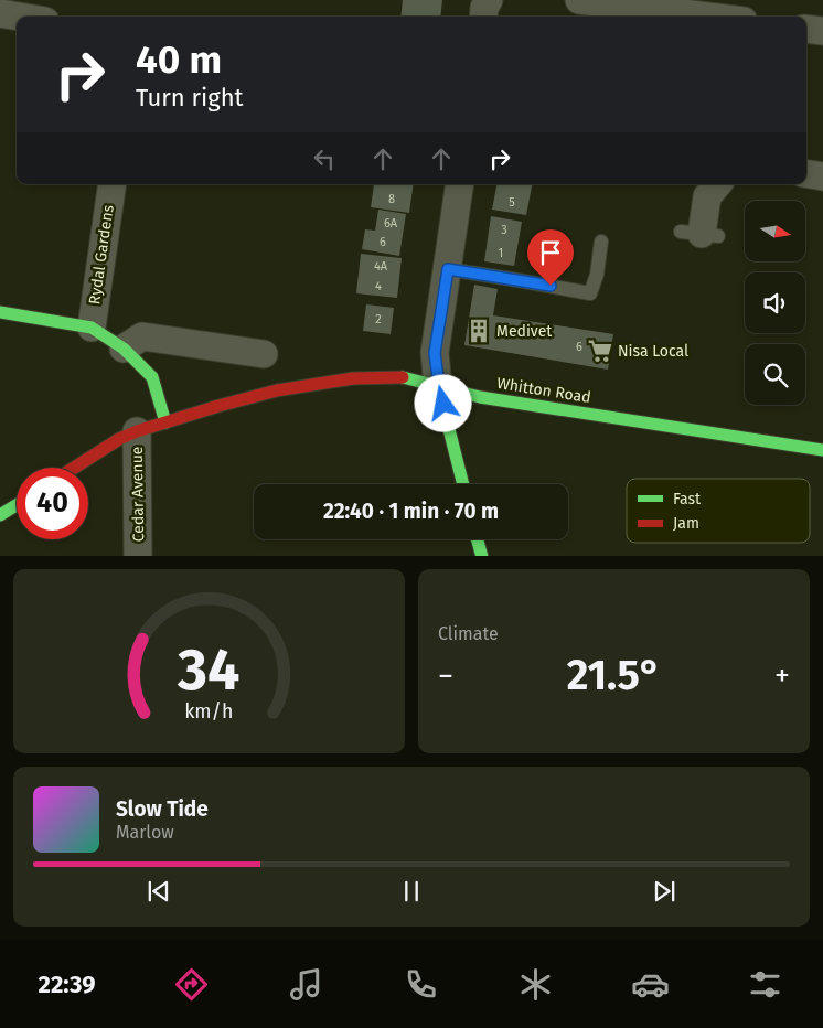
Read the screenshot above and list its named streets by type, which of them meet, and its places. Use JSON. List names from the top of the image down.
{
  "streets": {
    "main road": ["Whitton Road"],
    "street": ["Rydal Gardens", "Cedar Avenue"]
  },
  "crossings": [
    ["Whitton Road", "Cedar Avenue"]
  ],
  "places": {
    "building": ["Medivet"],
    "supermarket": ["Nisa Local"]
  },
  "house_numbers": [
    "8",
    "5",
    "6A",
    "3",
    "6",
    "1",
    "4A",
    "4",
    "2",
    "6"
  ],
  "legend": ["Fast", "Jam"],
  "north": "right",
  "page": {
    "turn": ["40 m", "Turn right"],
    "limit": "40",
    "trip": "22:40 · 1 min · 70 m",
    "tile": "Climate",
    "heat": ["−", "21.5°", "+"],
    "song": ["Slow Tide", "Marlow"],
    "tabs": "22:39",
    "gauge": ["34", "km/h"]
  }
}
